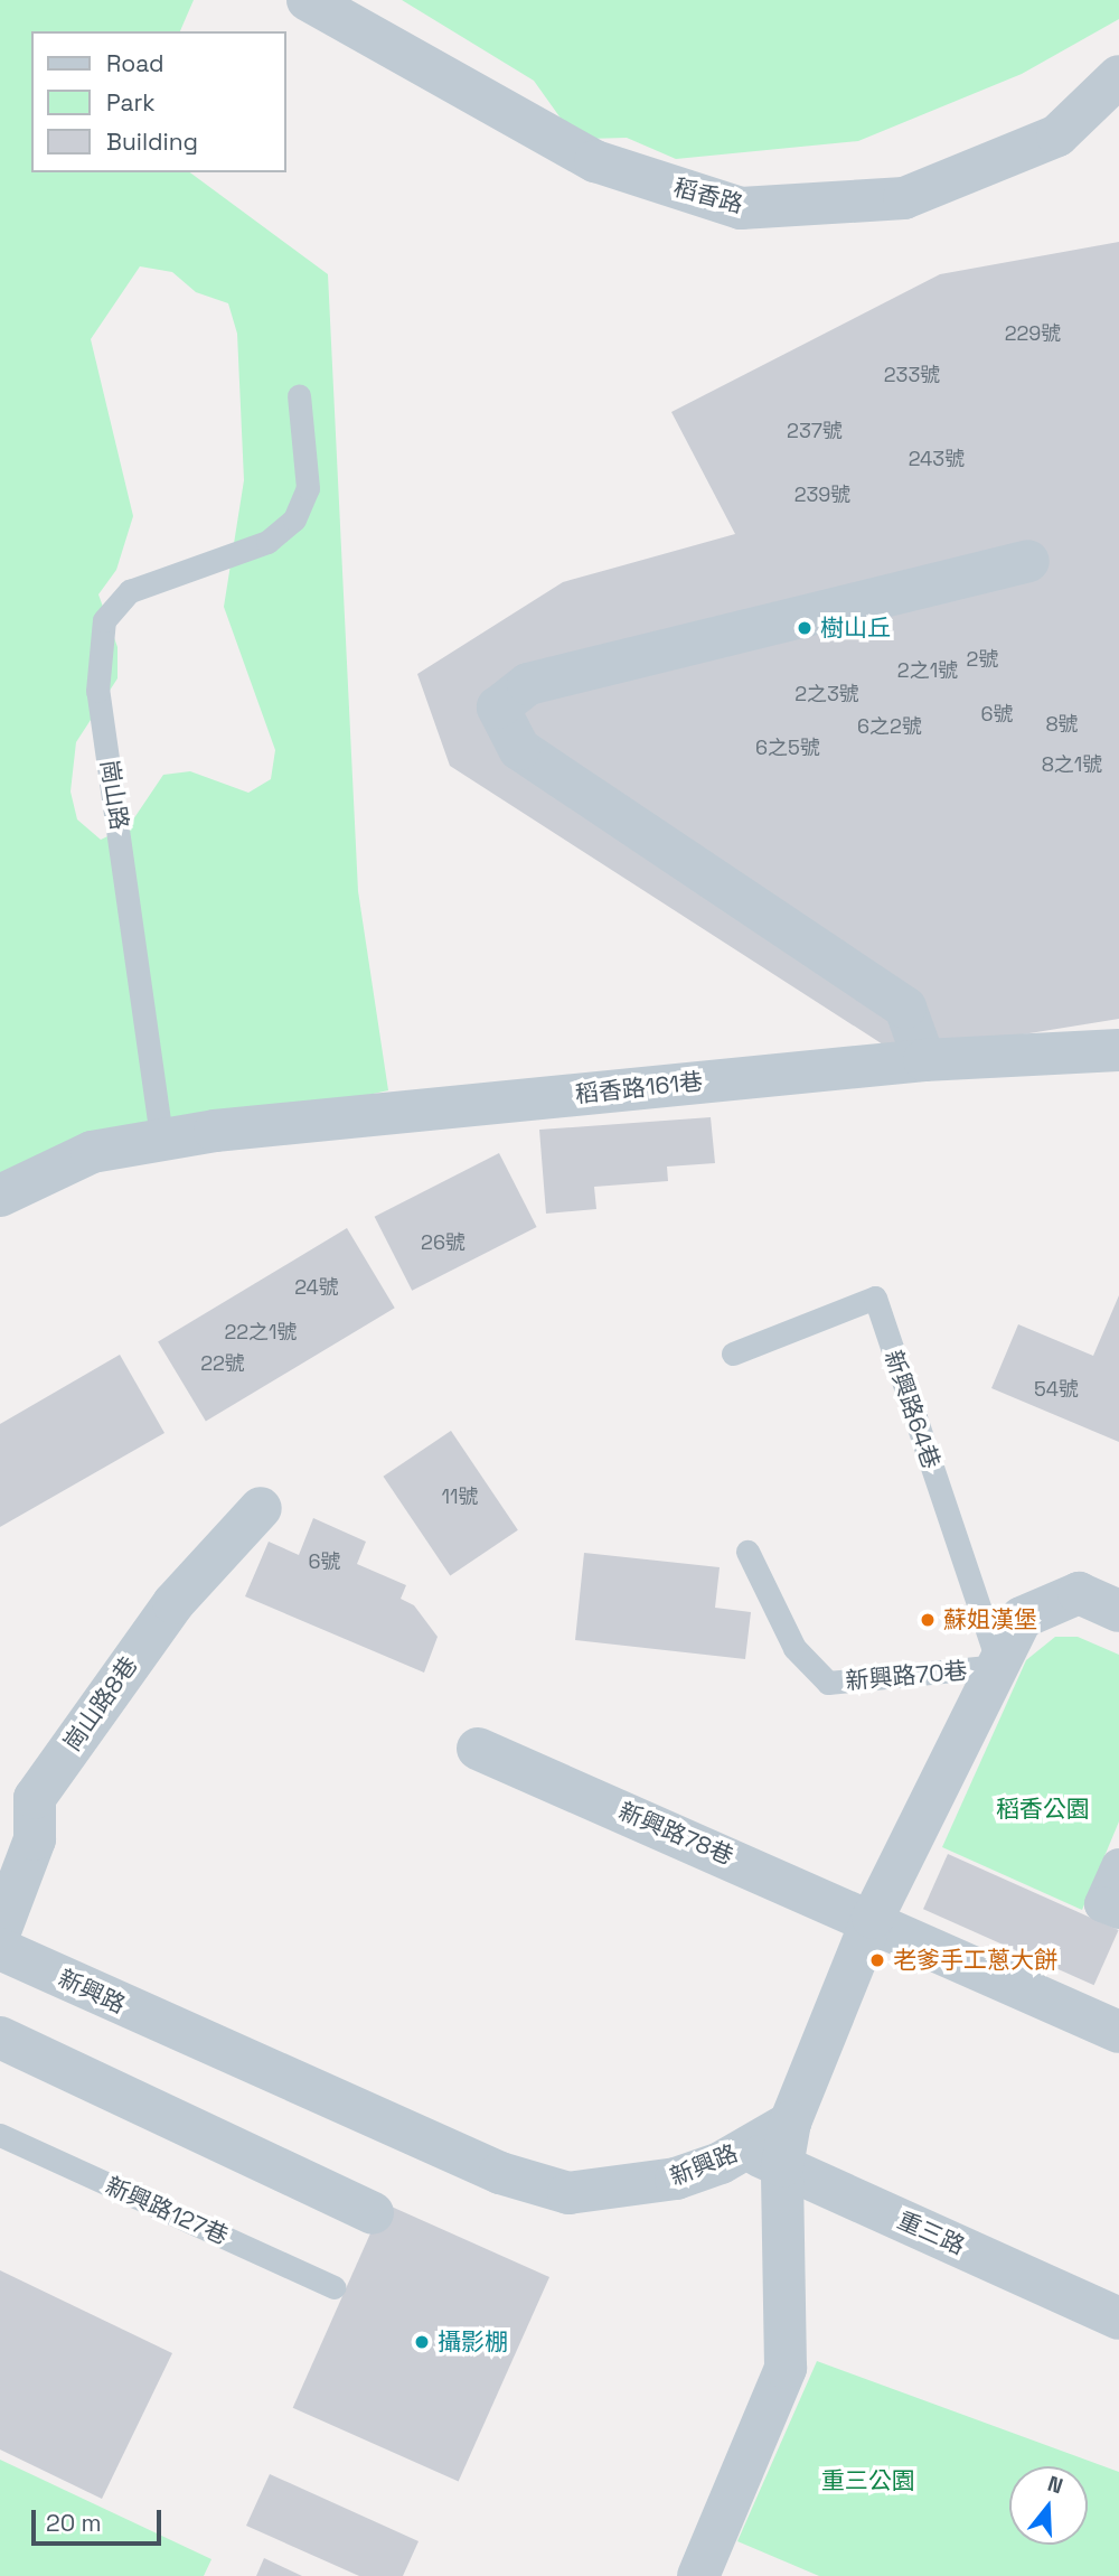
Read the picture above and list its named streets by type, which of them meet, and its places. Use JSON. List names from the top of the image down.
{
  "streets": {
    "street": [
      "稻香路",
      "稻香路161巷",
      "崗山路8巷",
      "新興路78巷",
      "新興路",
      "重三路"
    ],
    "lane": [
      "崗山路",
      "新興路64巷",
      "新興路70巷",
      "新興路127巷"
    ]
  },
  "crossings": [
    ["崗山路", "稻香路161巷"],
    ["新興路64巷", "新興路70巷"],
    ["新興路", "重三路"]
  ],
  "parks": ["稻香公園", "重三公園"],
  "places": [
    "樹山丘",
    "蘇姐漢堡",
    "老爹手工蔥大餅",
    "攝影棚"
  ],
  "house_numbers": [
    "229號",
    "233號",
    "237號",
    "243號",
    "239號",
    "2號",
    "2之1號",
    "2之3號",
    "6號",
    "8號",
    "6之2號",
    "6之5號",
    "8之1號",
    "26號",
    "24號",
    "22之1號",
    "22號",
    "54號",
    "11號",
    "6號"
  ],
  "legend": ["Road", "Park", "Building"],
  "scale_bar": "20 m",
  "north": "top"
}
